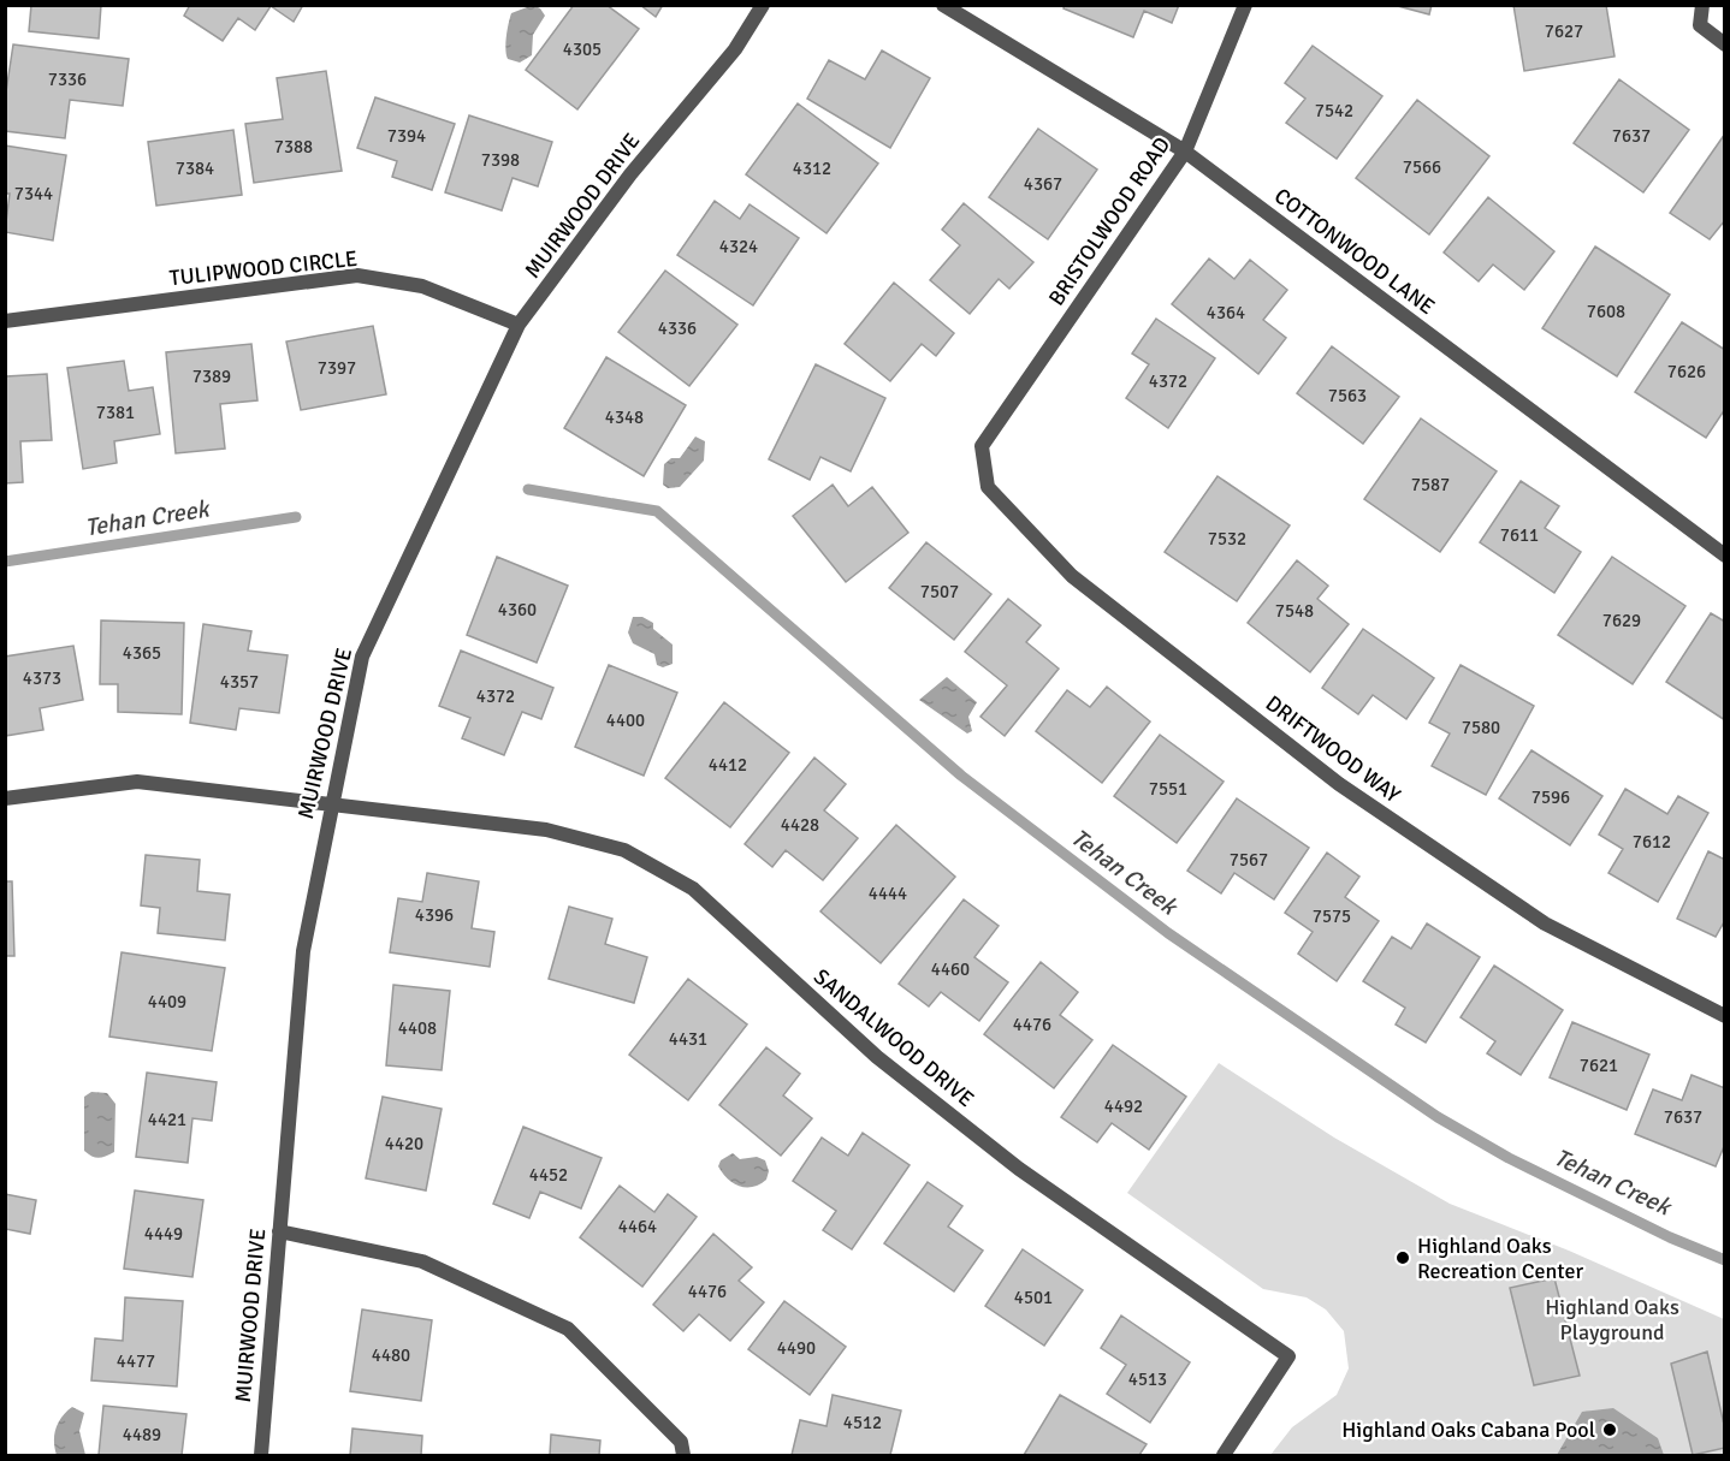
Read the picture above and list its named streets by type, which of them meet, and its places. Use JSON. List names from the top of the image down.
{
  "streets": {
    "street": [
      "MUIRWOOD DRIVE",
      "BRISTOLWOOD ROAD",
      "COTTONWOOD LANE",
      "TULIPWOOD CIRCLE",
      "DRIFTWOOD WAY",
      "SANDALWOOD DRIVE"
    ]
  },
  "crossings": [
    ["MUIRWOOD DRIVE", "TULIPWOOD CIRCLE"],
    ["MUIRWOOD DRIVE", "SANDALWOOD DRIVE"],
    ["BRISTOLWOOD ROAD", "COTTONWOOD LANE"],
    ["BRISTOLWOOD ROAD", "DRIFTWOOD WAY"]
  ],
  "water": ["Tehan Creek"],
  "parks": ["Highland Oaks Playground"],
  "places": ["Highland Oaks Recreation Center", "Highland Oaks Cabana Pool"],
  "house_numbers": [
    "7627",
    "4305",
    "7336",
    "7542",
    "7394",
    "7637",
    "7388",
    "7398",
    "7566",
    "7384",
    "4312",
    "4367",
    "7344",
    "4324",
    "7608",
    "4364",
    "4336",
    "7397",
    "7626",
    "7389",
    "4372",
    "7563",
    "7381",
    "4348",
    "7587",
    "7611",
    "7532",
    "7507",
    "4360",
    "7548",
    "7629",
    "4365",
    "4373",
    "4357",
    "4372",
    "4400",
    "7580",
    "4412",
    "7551",
    "7596",
    "4428",
    "7612",
    "7567",
    "4444",
    "4396",
    "7575",
    "4460",
    "4409",
    "4476",
    "4408",
    "4431",
    "7621",
    "4492",
    "7637",
    "4421",
    "4420",
    "4452",
    "4464",
    "4449",
    "4476",
    "4501",
    "4490",
    "4480",
    "4477",
    "4513",
    "4512",
    "4489"
  ]
}
